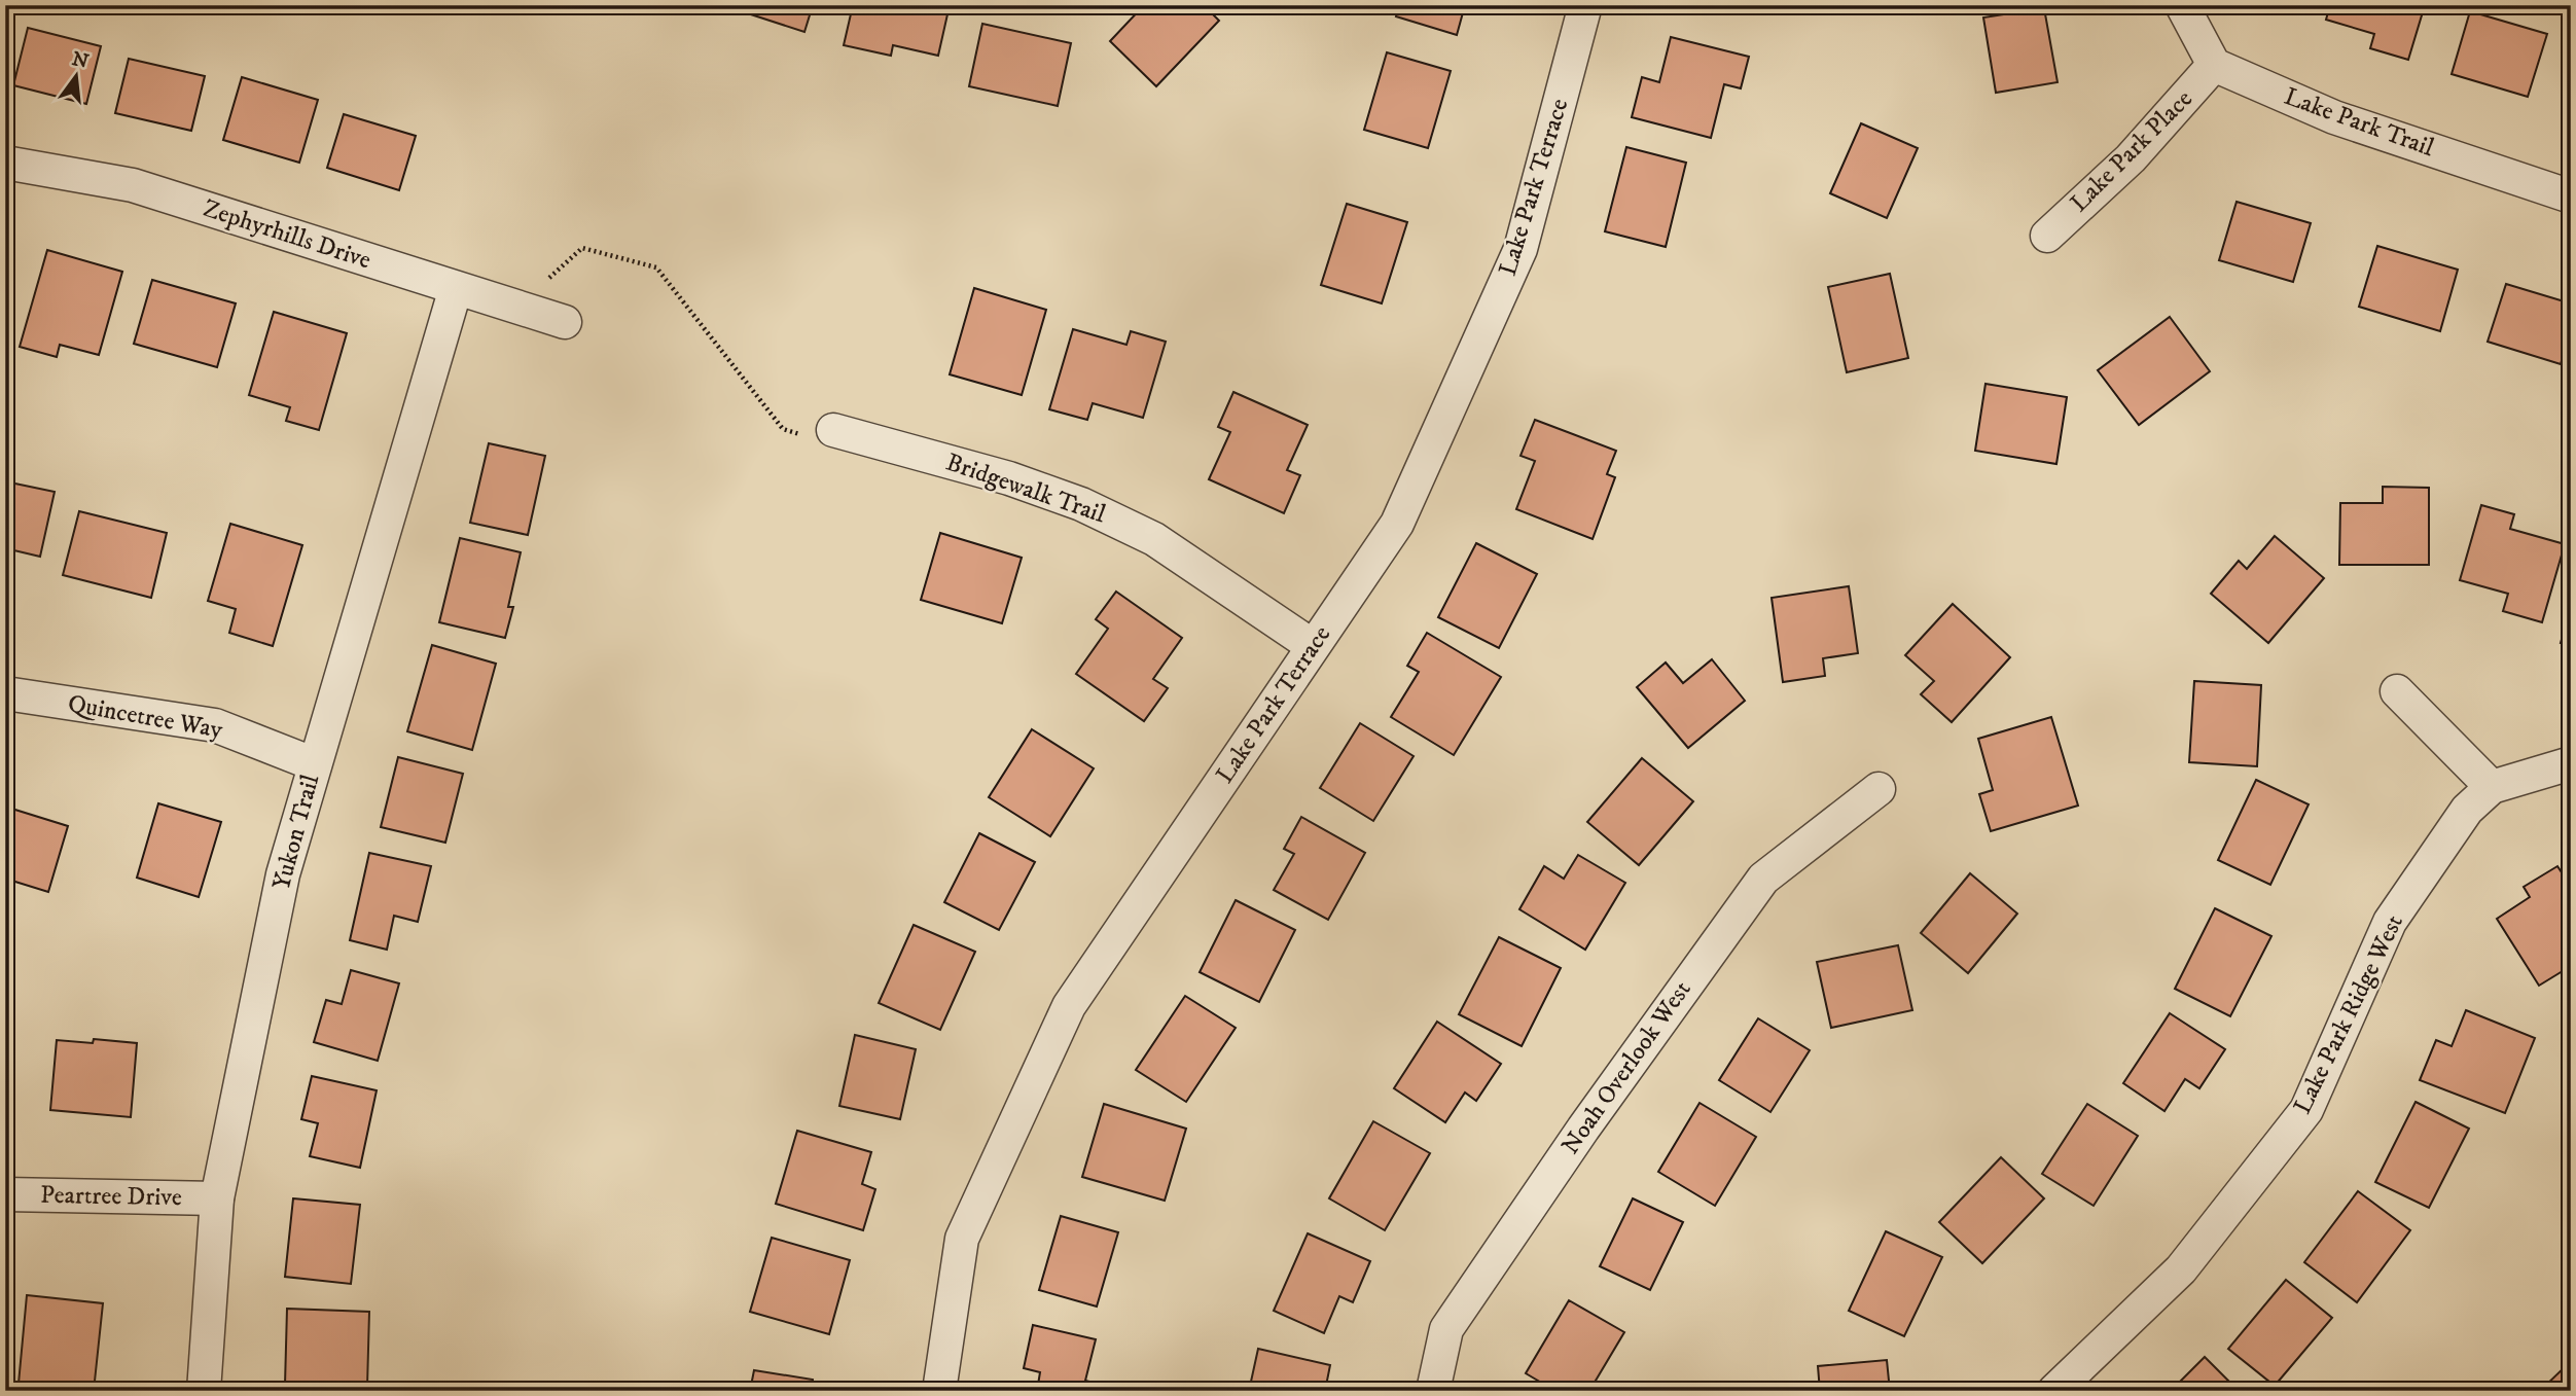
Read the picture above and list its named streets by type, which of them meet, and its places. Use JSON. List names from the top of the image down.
{
  "streets": {
    "street": [
      "Lake Park Trail",
      "Lake Park Place",
      "Lake Park Terrace",
      "Zephyrhills Drive",
      "Bridgewalk Trail",
      "Quincetree Way",
      "Yukon Trail",
      "Lake Park Ridge West",
      "Noah Overlook West",
      "Peartree Drive"
    ]
  },
  "crossings": [
    ["Lake Park Trail", "Lake Park Place"],
    ["Lake Park Terrace", "Bridgewalk Trail"],
    ["Zephyrhills Drive", "Yukon Trail"],
    ["Quincetree Way", "Yukon Trail"],
    ["Yukon Trail", "Peartree Drive"]
  ],
  "north": "top"
}
